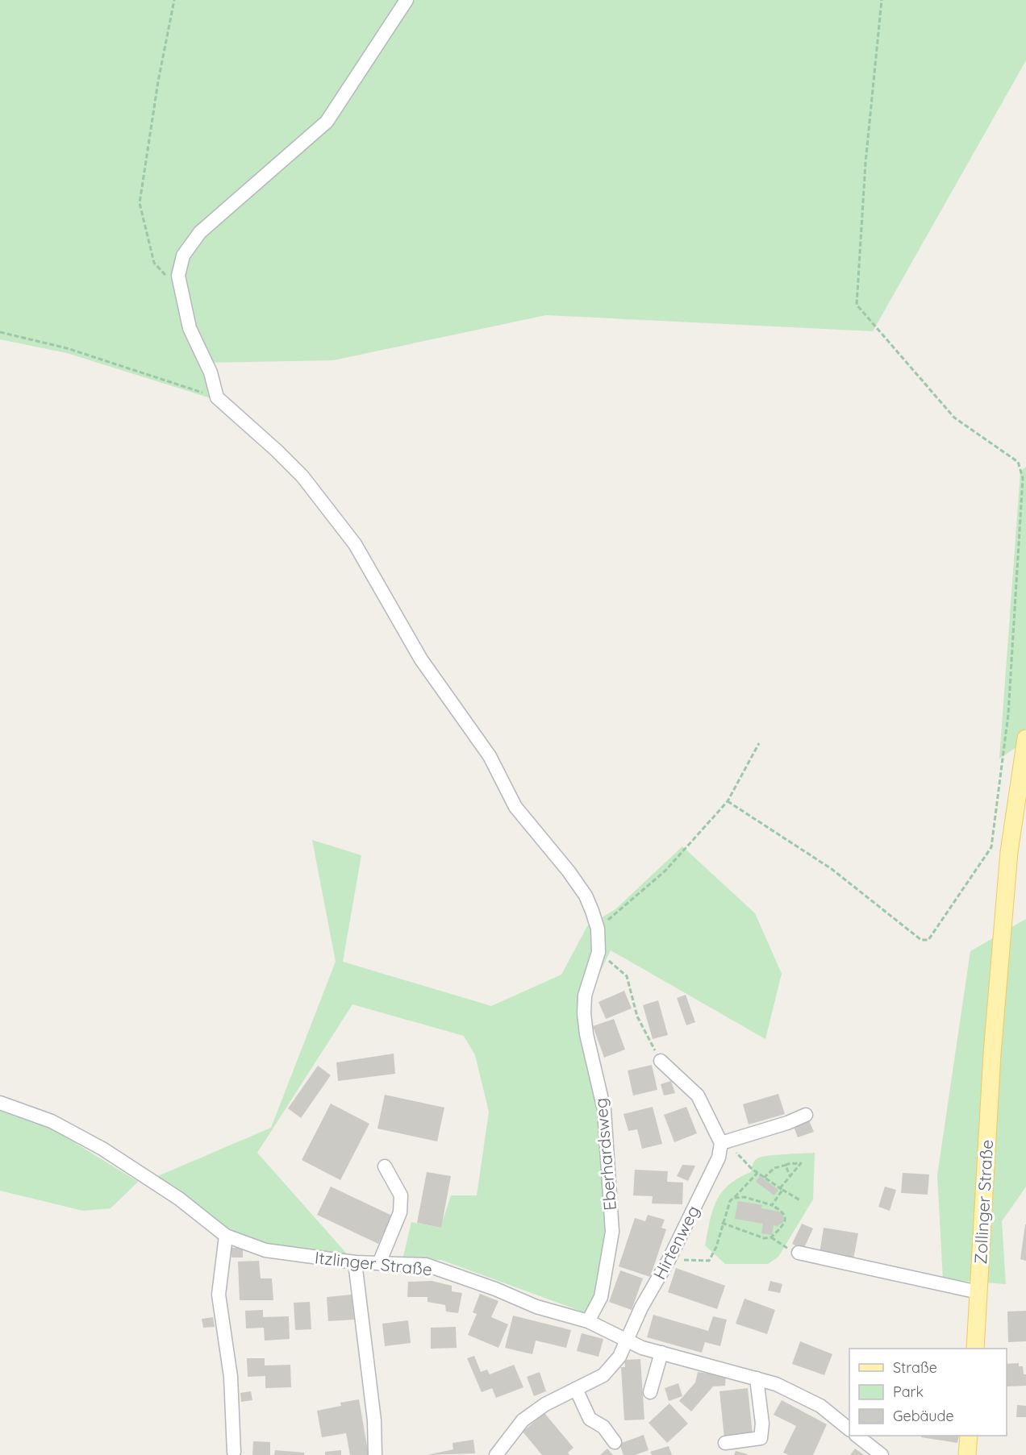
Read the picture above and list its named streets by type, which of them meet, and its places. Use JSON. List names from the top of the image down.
{
  "streets": {
    "main road": ["Zollinger Straße"],
    "street": ["Eberhardsweg", "Hirtenweg", "Itzlinger Straße"]
  },
  "crossings": [
    ["Eberhardsweg", "Itzlinger Straße"],
    ["Hirtenweg", "Itzlinger Straße"]
  ],
  "legend": ["Straße", "Park", "Gebäude"]
}
